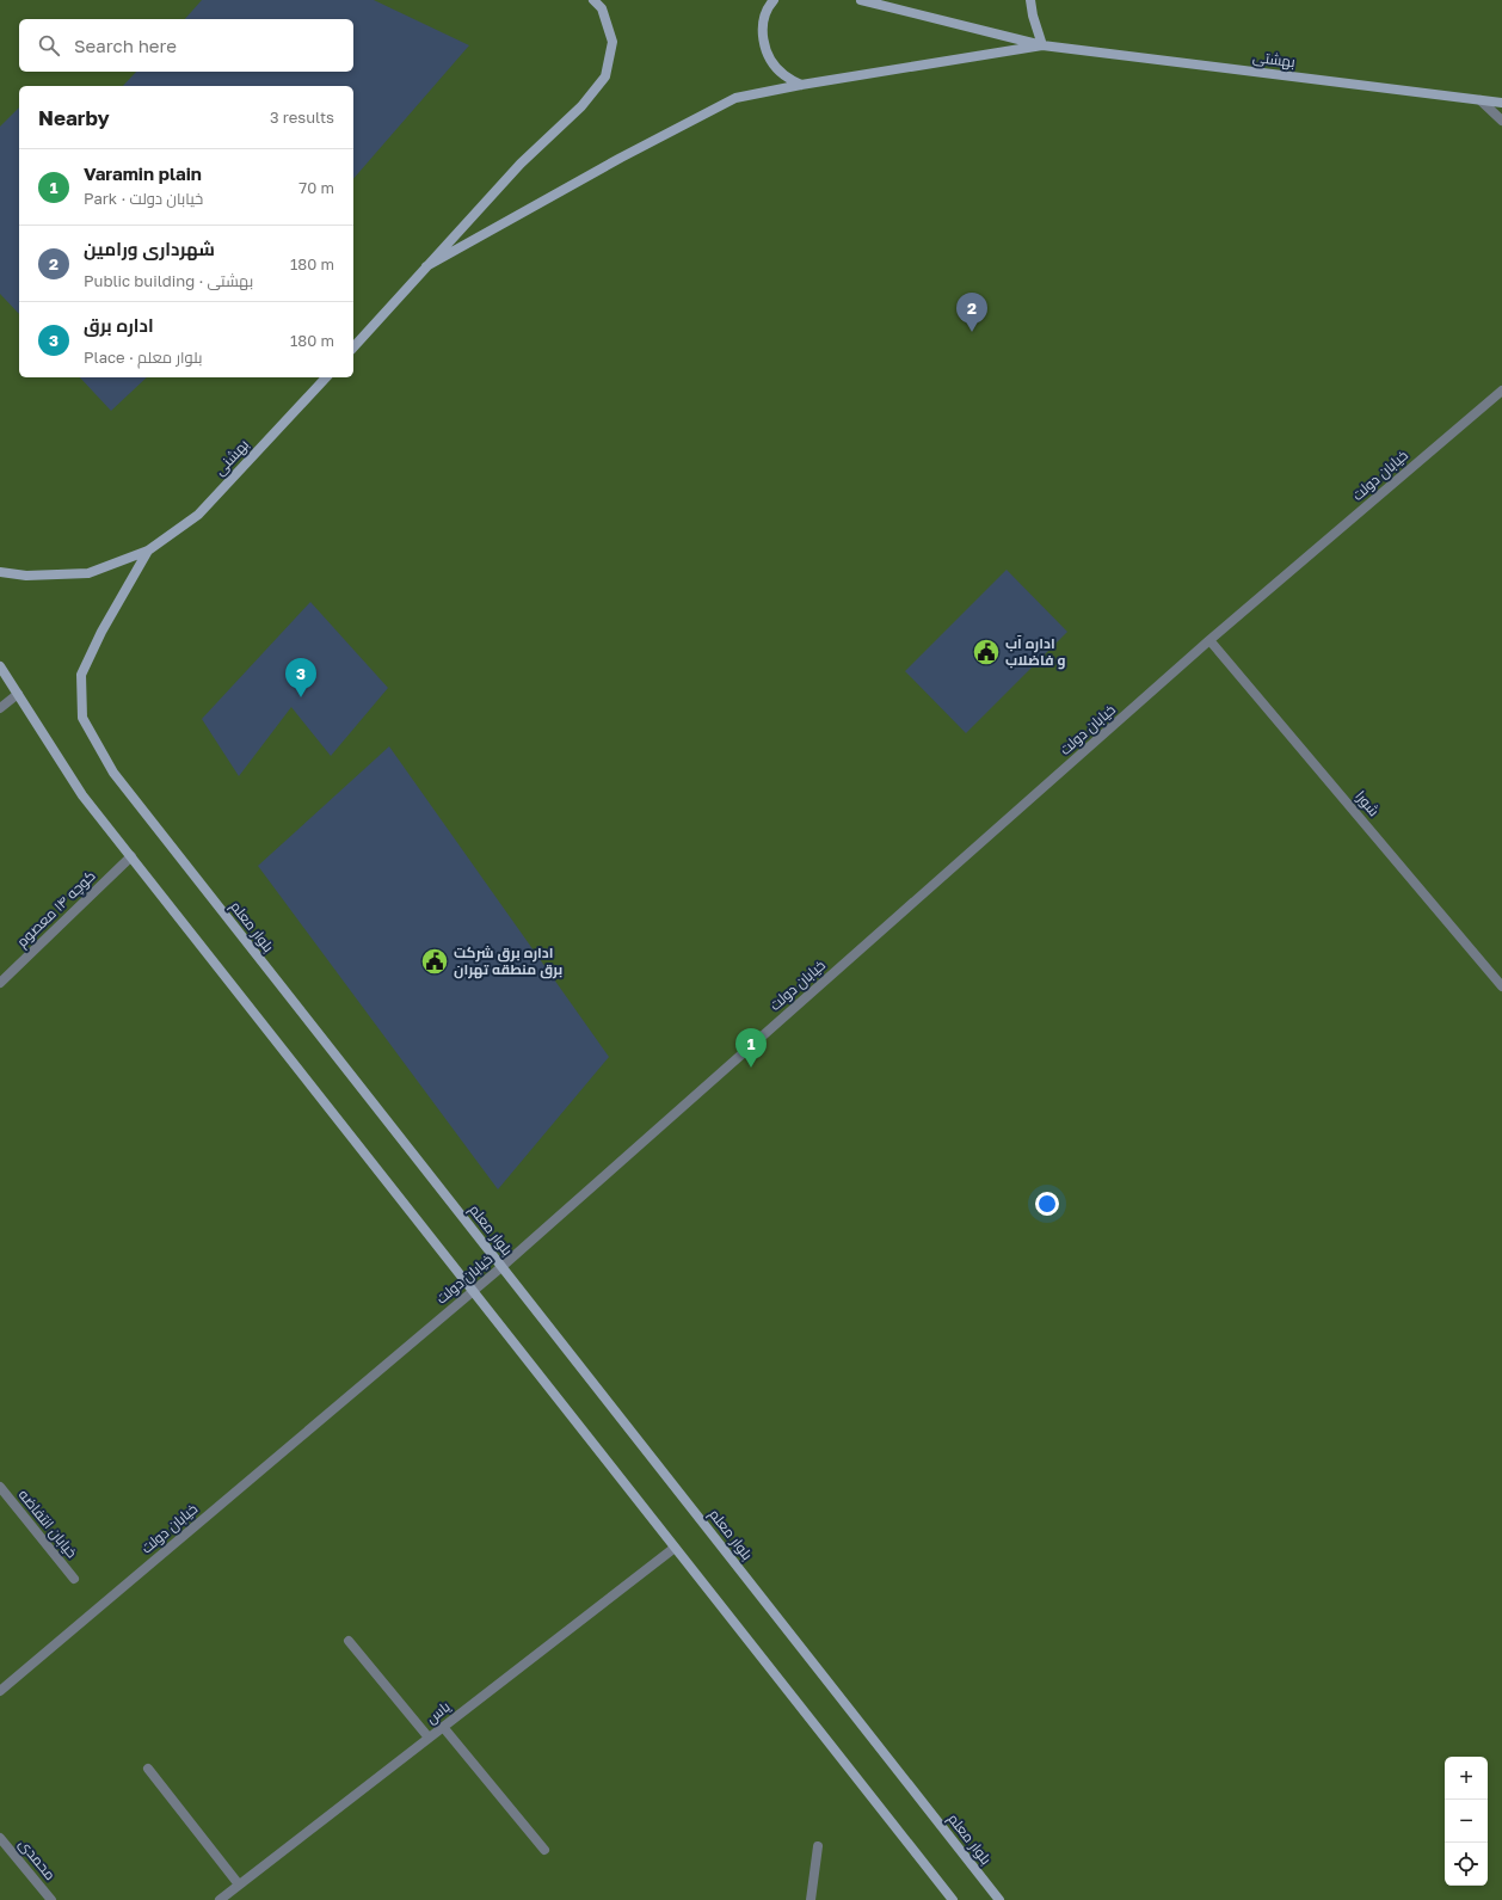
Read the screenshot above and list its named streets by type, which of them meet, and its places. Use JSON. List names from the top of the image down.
{
  "streets": {
    "main road": ["بهشتی", "بهشنی", "بلوار معلم"],
    "street": [
      "خیابان دولت",
      "شورا",
      "کوچه ۱۴ معصوم",
      "خیابان انتفاضه",
      "یاس",
      "محمدی"
    ]
  },
  "crossings": [
    ["بهشنی", "بلوار معلم"],
    ["خیابان دولت", "شورا"],
    ["خیابان دولت", "بلوار معلم"]
  ],
  "places": {
    "public building": ["اداره آب و فاضلاب", "اداره برق شرکت برق منطقه تهران"]
  },
  "page": {
    "search": "Search here",
    "heading": ["Nearby", "3 results"],
    "list": [
      {
        "mark": "1",
        "name": "Varamin plain",
        "note": "Park · خیابان دولت",
        "value": "70 m"
      },
      {
        "mark": "2",
        "name": "شهرداری ورامین",
        "note": "Public building · بهشتی",
        "value": "180 m"
      },
      {
        "mark": "3",
        "name": "اداره برق",
        "note": "Place · بلوار معلم",
        "value": "180 m"
      }
    ],
    "pins": ["2", "3", "1"],
    "map_buttons": ["+", "−"]
  }
}
